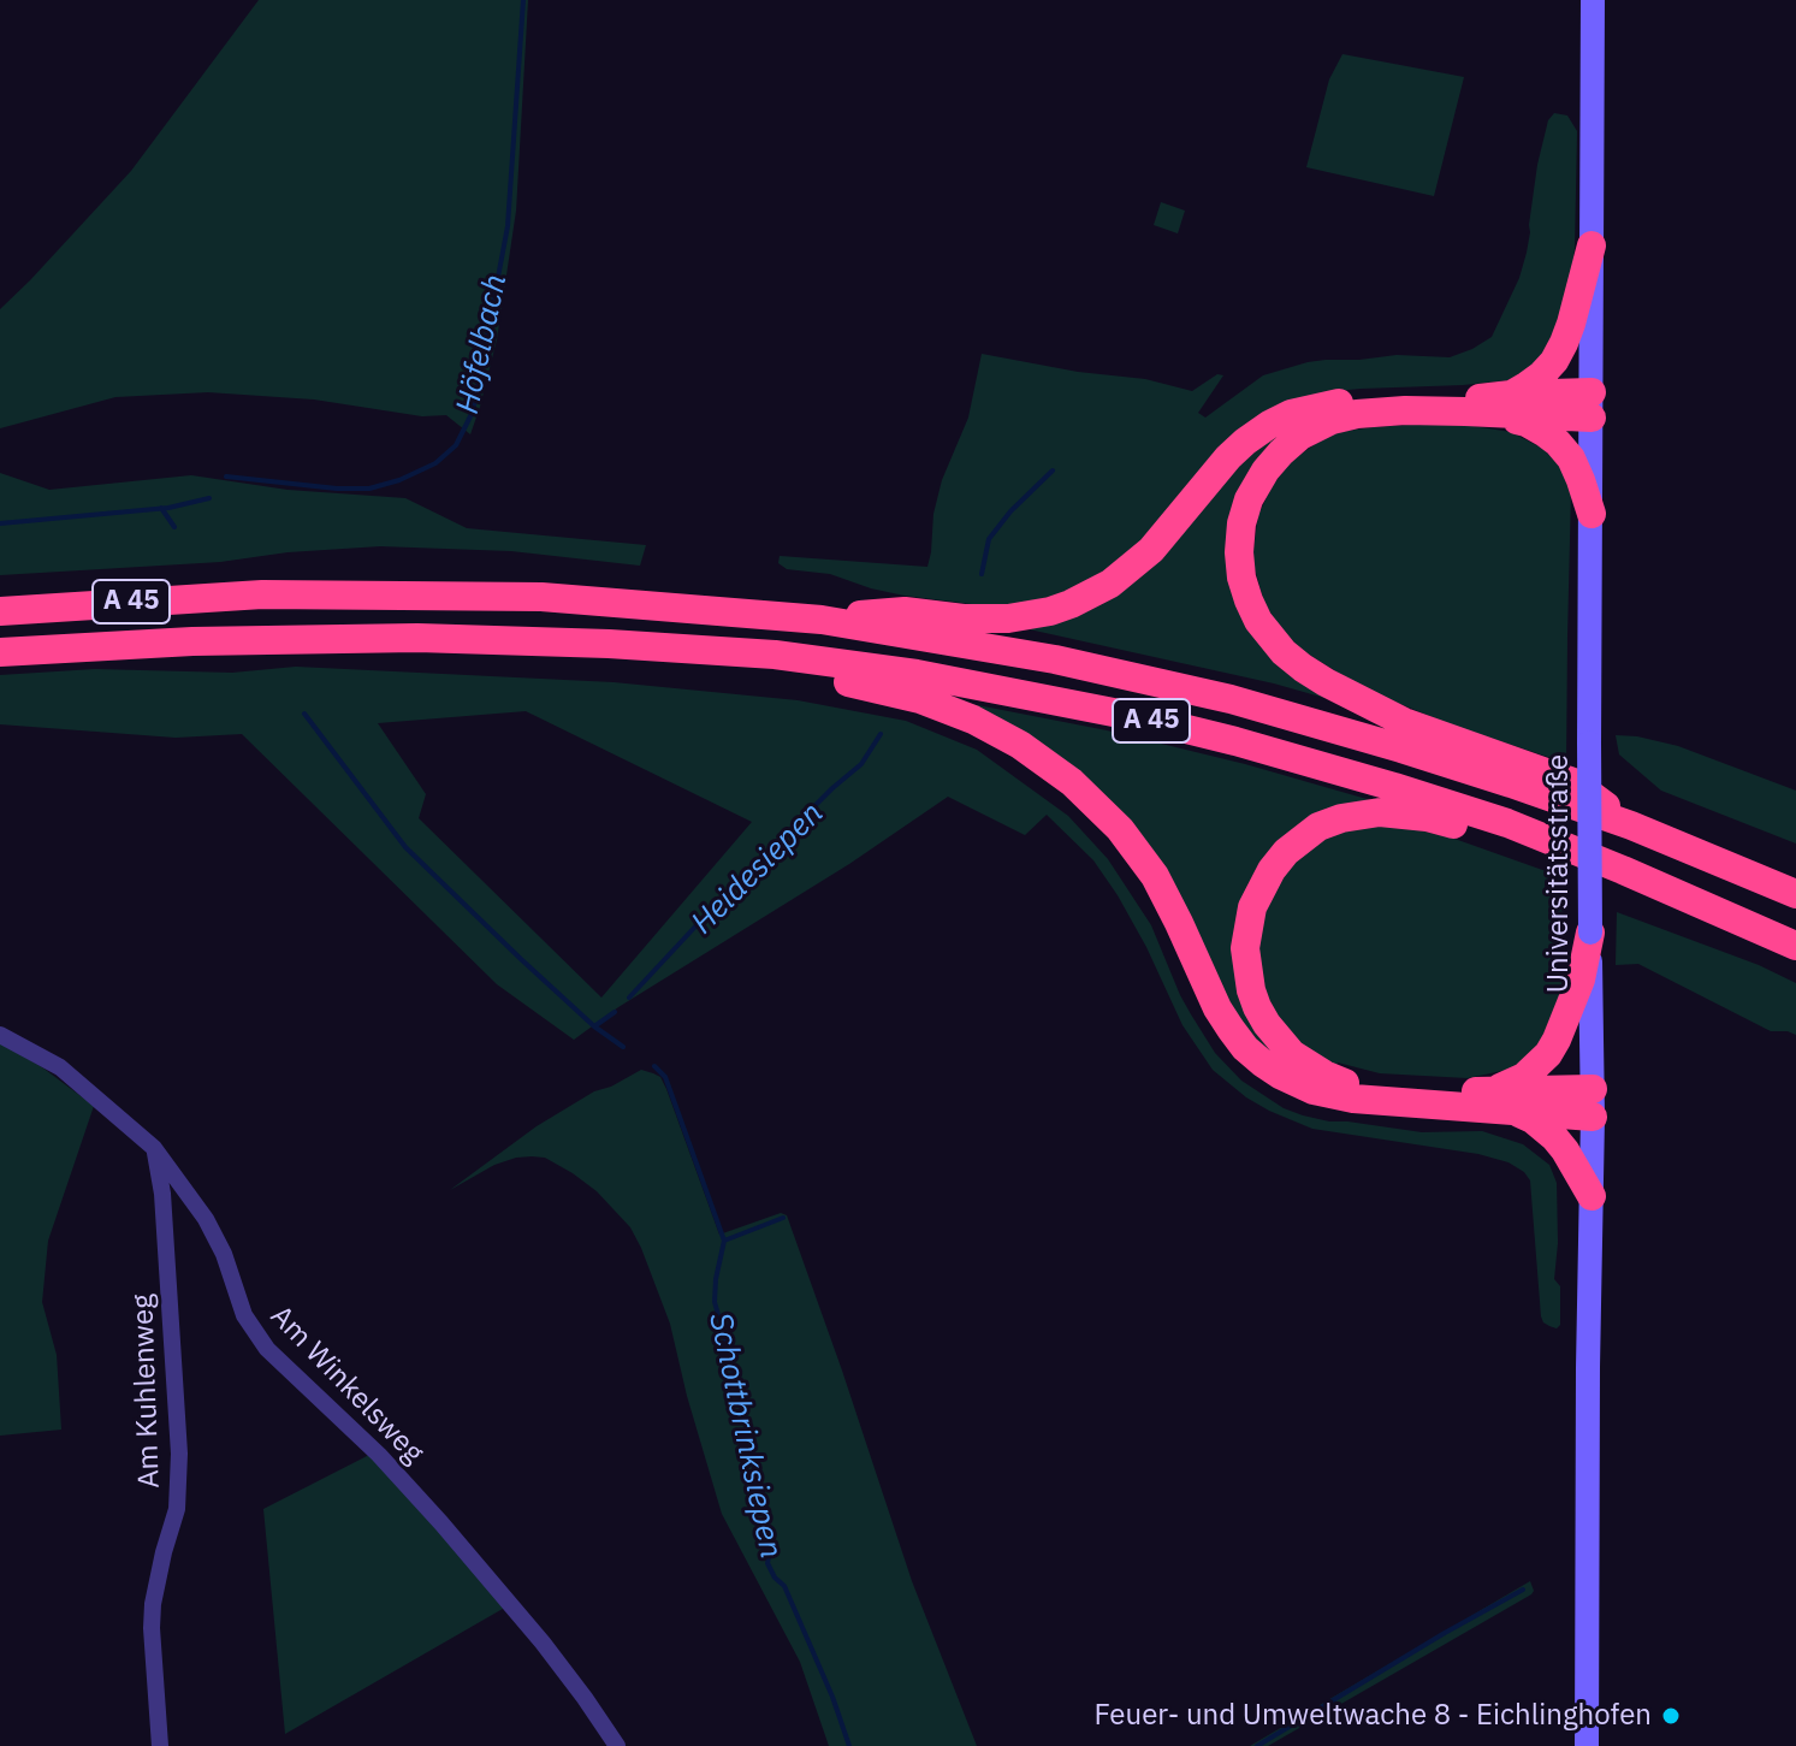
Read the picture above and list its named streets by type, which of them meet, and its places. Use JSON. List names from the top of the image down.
{
  "streets": {
    "highway": ["A 45"],
    "main road": ["Universitätsstraße"],
    "street": ["Am Winkelsweg", "Am Kuhlenweg"]
  },
  "crossings": [
    ["Am Winkelsweg", "Am Kuhlenweg"]
  ],
  "water": ["Höfelbach", "Heidesiepen", "Schottbrinksiepen"],
  "places": ["Feuer- und Umweltwache 8 - Eichlinghofen"]
}
